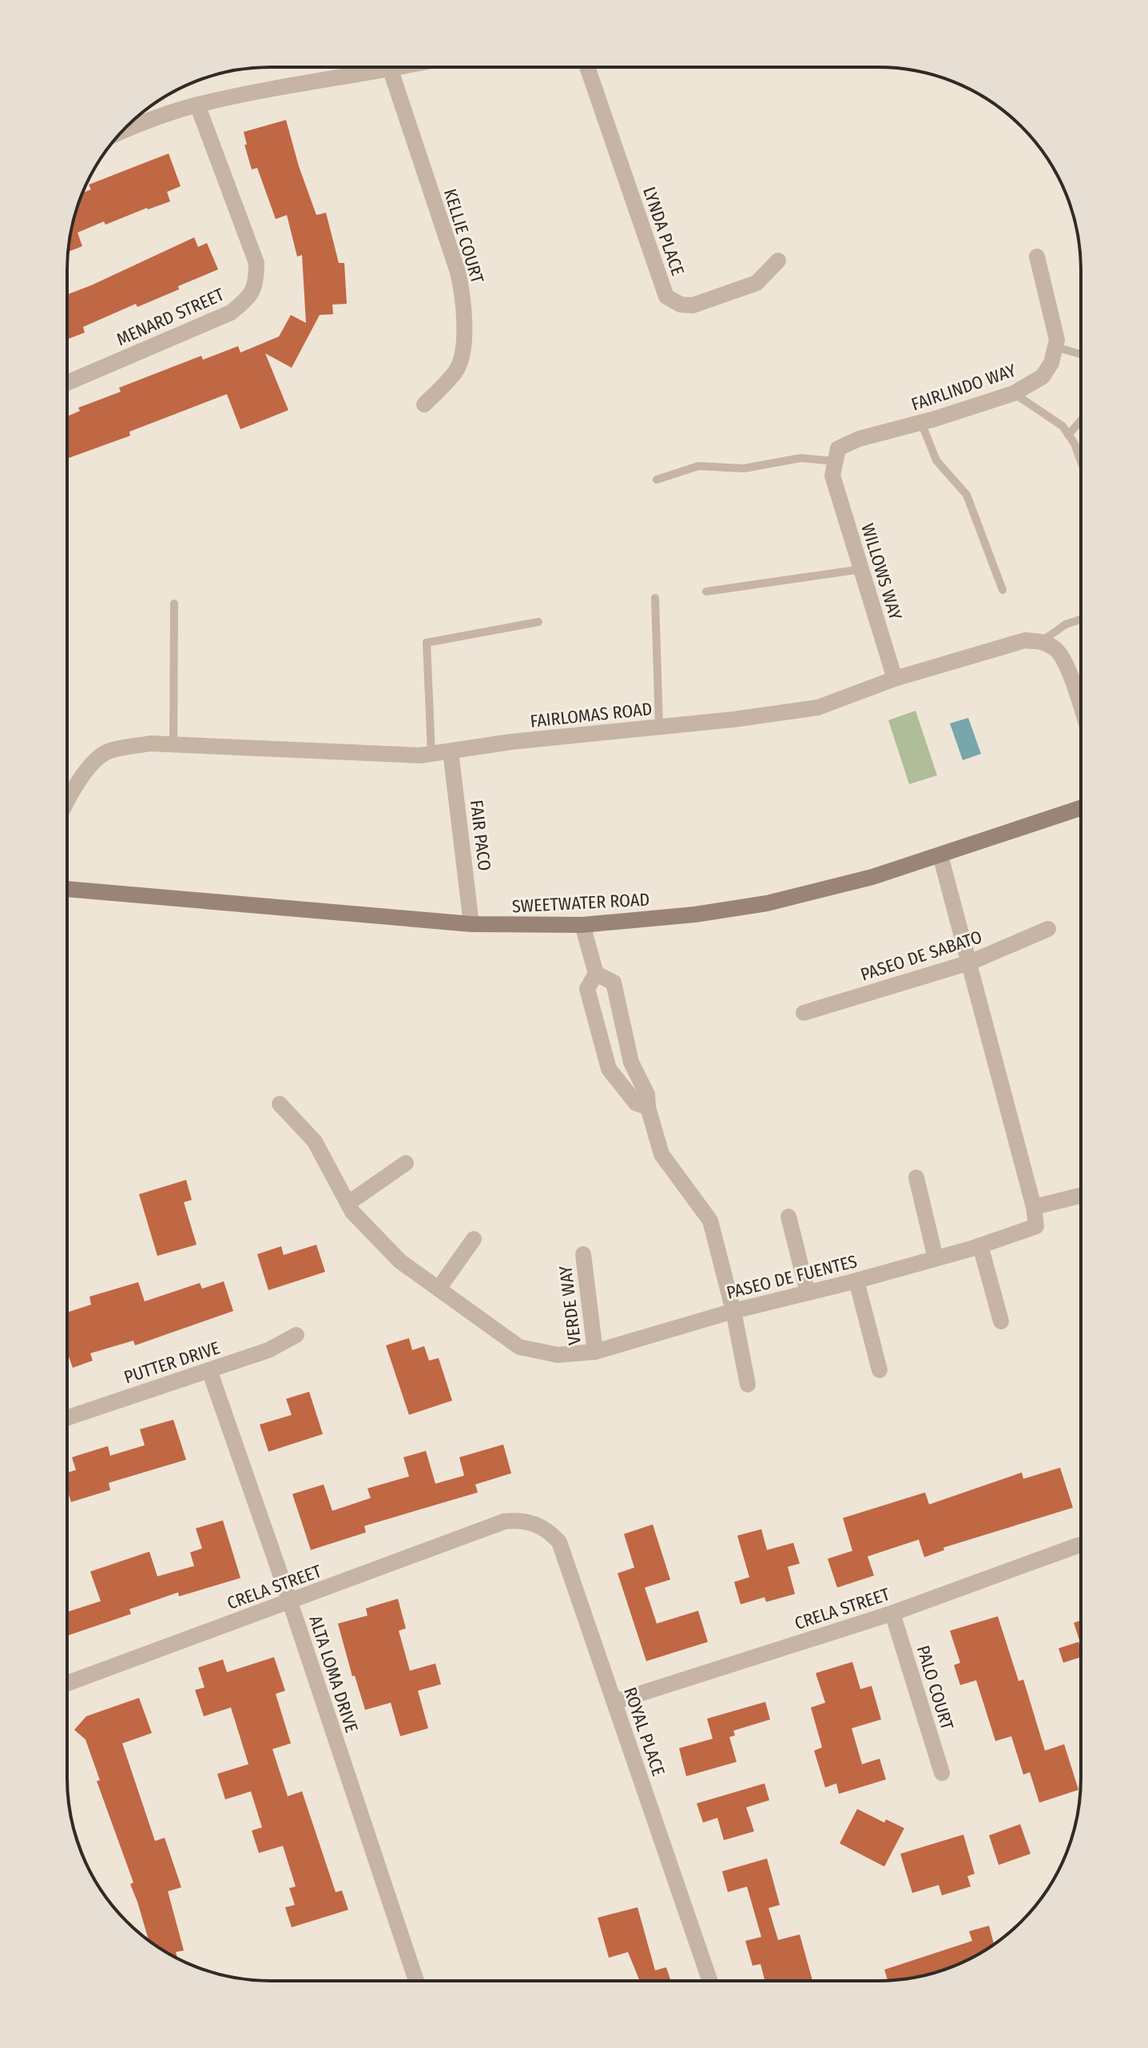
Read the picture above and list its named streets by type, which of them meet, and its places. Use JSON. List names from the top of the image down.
{
  "streets": {
    "main road": ["SWEETWATER ROAD"],
    "street": [
      "LYNDA PLACE",
      "KELLIE COURT",
      "MENARD STREET",
      "FAIRLINDO WAY",
      "WILLOWS WAY",
      "FAIRLOMAS ROAD",
      "FAIR PACO",
      "PASEO DE SABATO",
      "PASEO DE FUENTES",
      "VERDE WAY",
      "PUTTER DRIVE",
      "CRELA STREET",
      "ALTA LOMA DRIVE",
      "PALO COURT",
      "ROYAL PLACE"
    ]
  },
  "crossings": [
    ["FAIRLINDO WAY", "WILLOWS WAY"],
    ["WILLOWS WAY", "FAIRLOMAS ROAD"],
    ["FAIRLOMAS ROAD", "FAIR PACO"],
    ["FAIR PACO", "SWEETWATER ROAD"],
    ["PASEO DE FUENTES", "VERDE WAY"],
    ["PUTTER DRIVE", "ALTA LOMA DRIVE"],
    ["CRELA STREET", "ALTA LOMA DRIVE"],
    ["CRELA STREET", "PALO COURT"],
    ["CRELA STREET", "ROYAL PLACE"]
  ]
}
